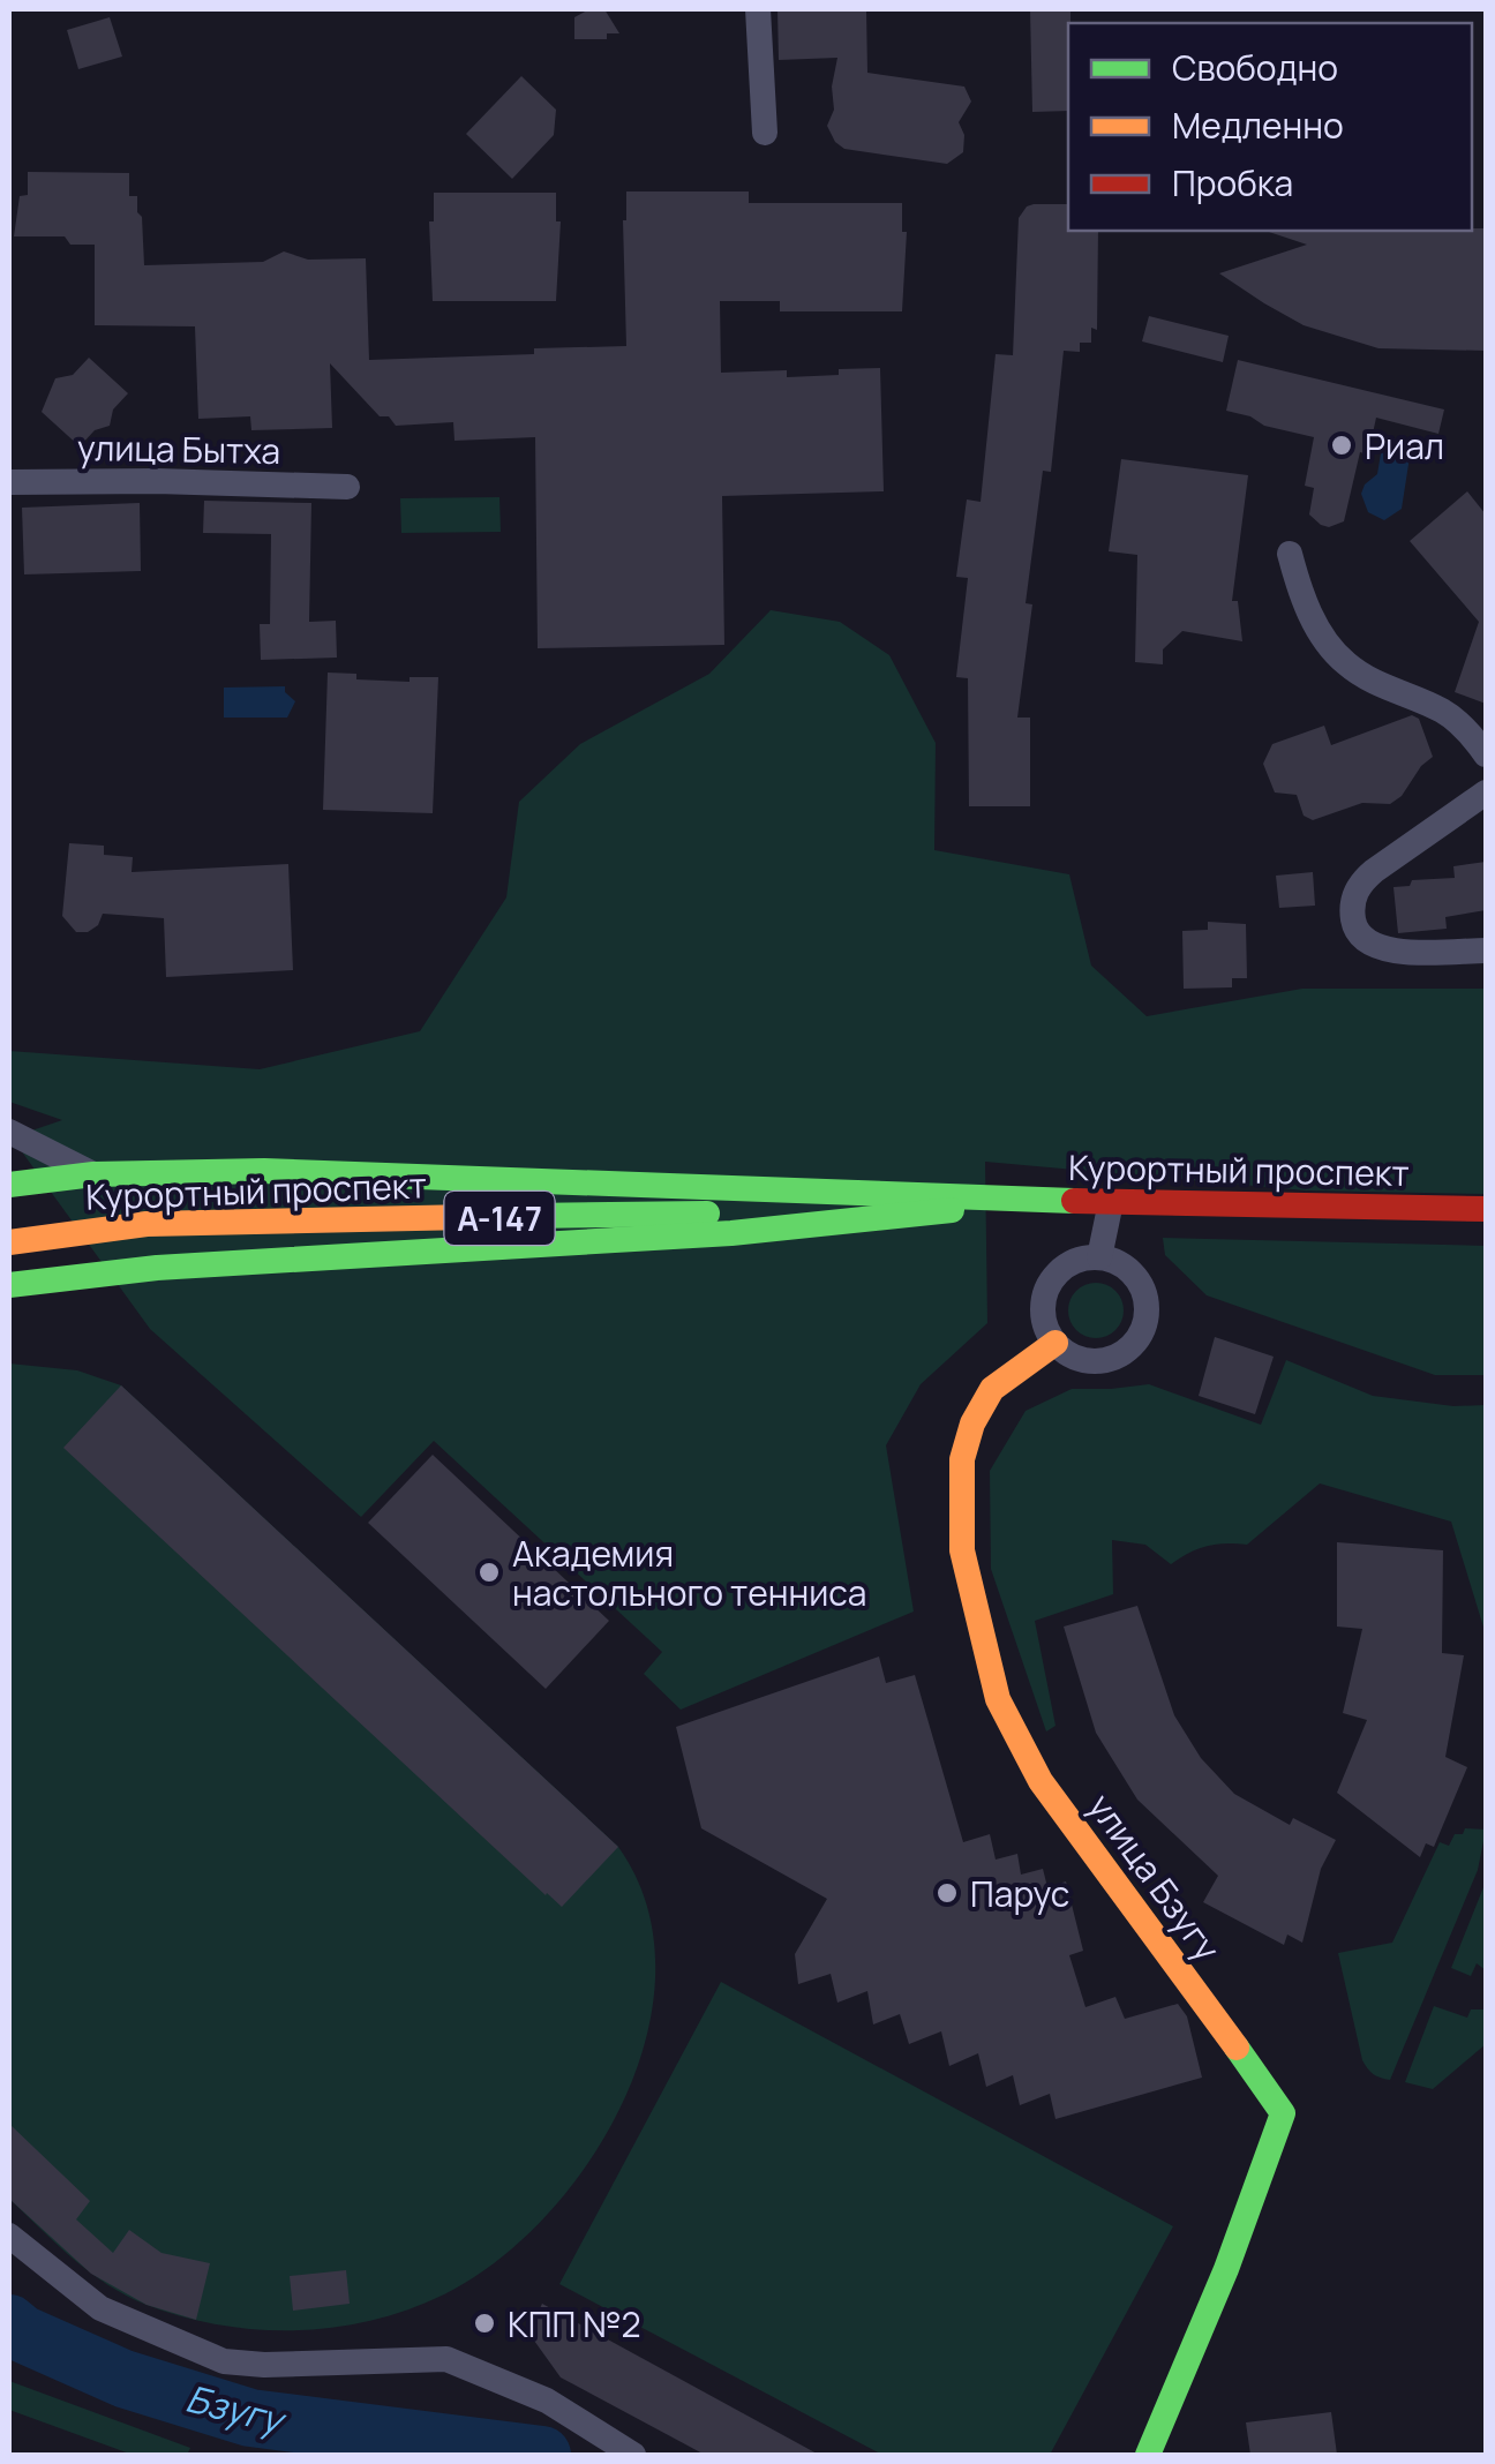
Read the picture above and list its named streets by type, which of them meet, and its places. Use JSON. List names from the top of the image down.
{
  "streets": {
    "main road": ["Курортный проспект", "А-147", "улица Бзугу"],
    "street": ["улица Бытха"]
  },
  "crossings": [
    ["Курортный проспект", "А-147"]
  ],
  "water": ["Бзугу"],
  "places": [
    "Риал",
    "Академия настольного тенниса",
    "Парус",
    "КПП №2"
  ],
  "legend": ["Свободно", "Медленно", "Пробка"]
}
